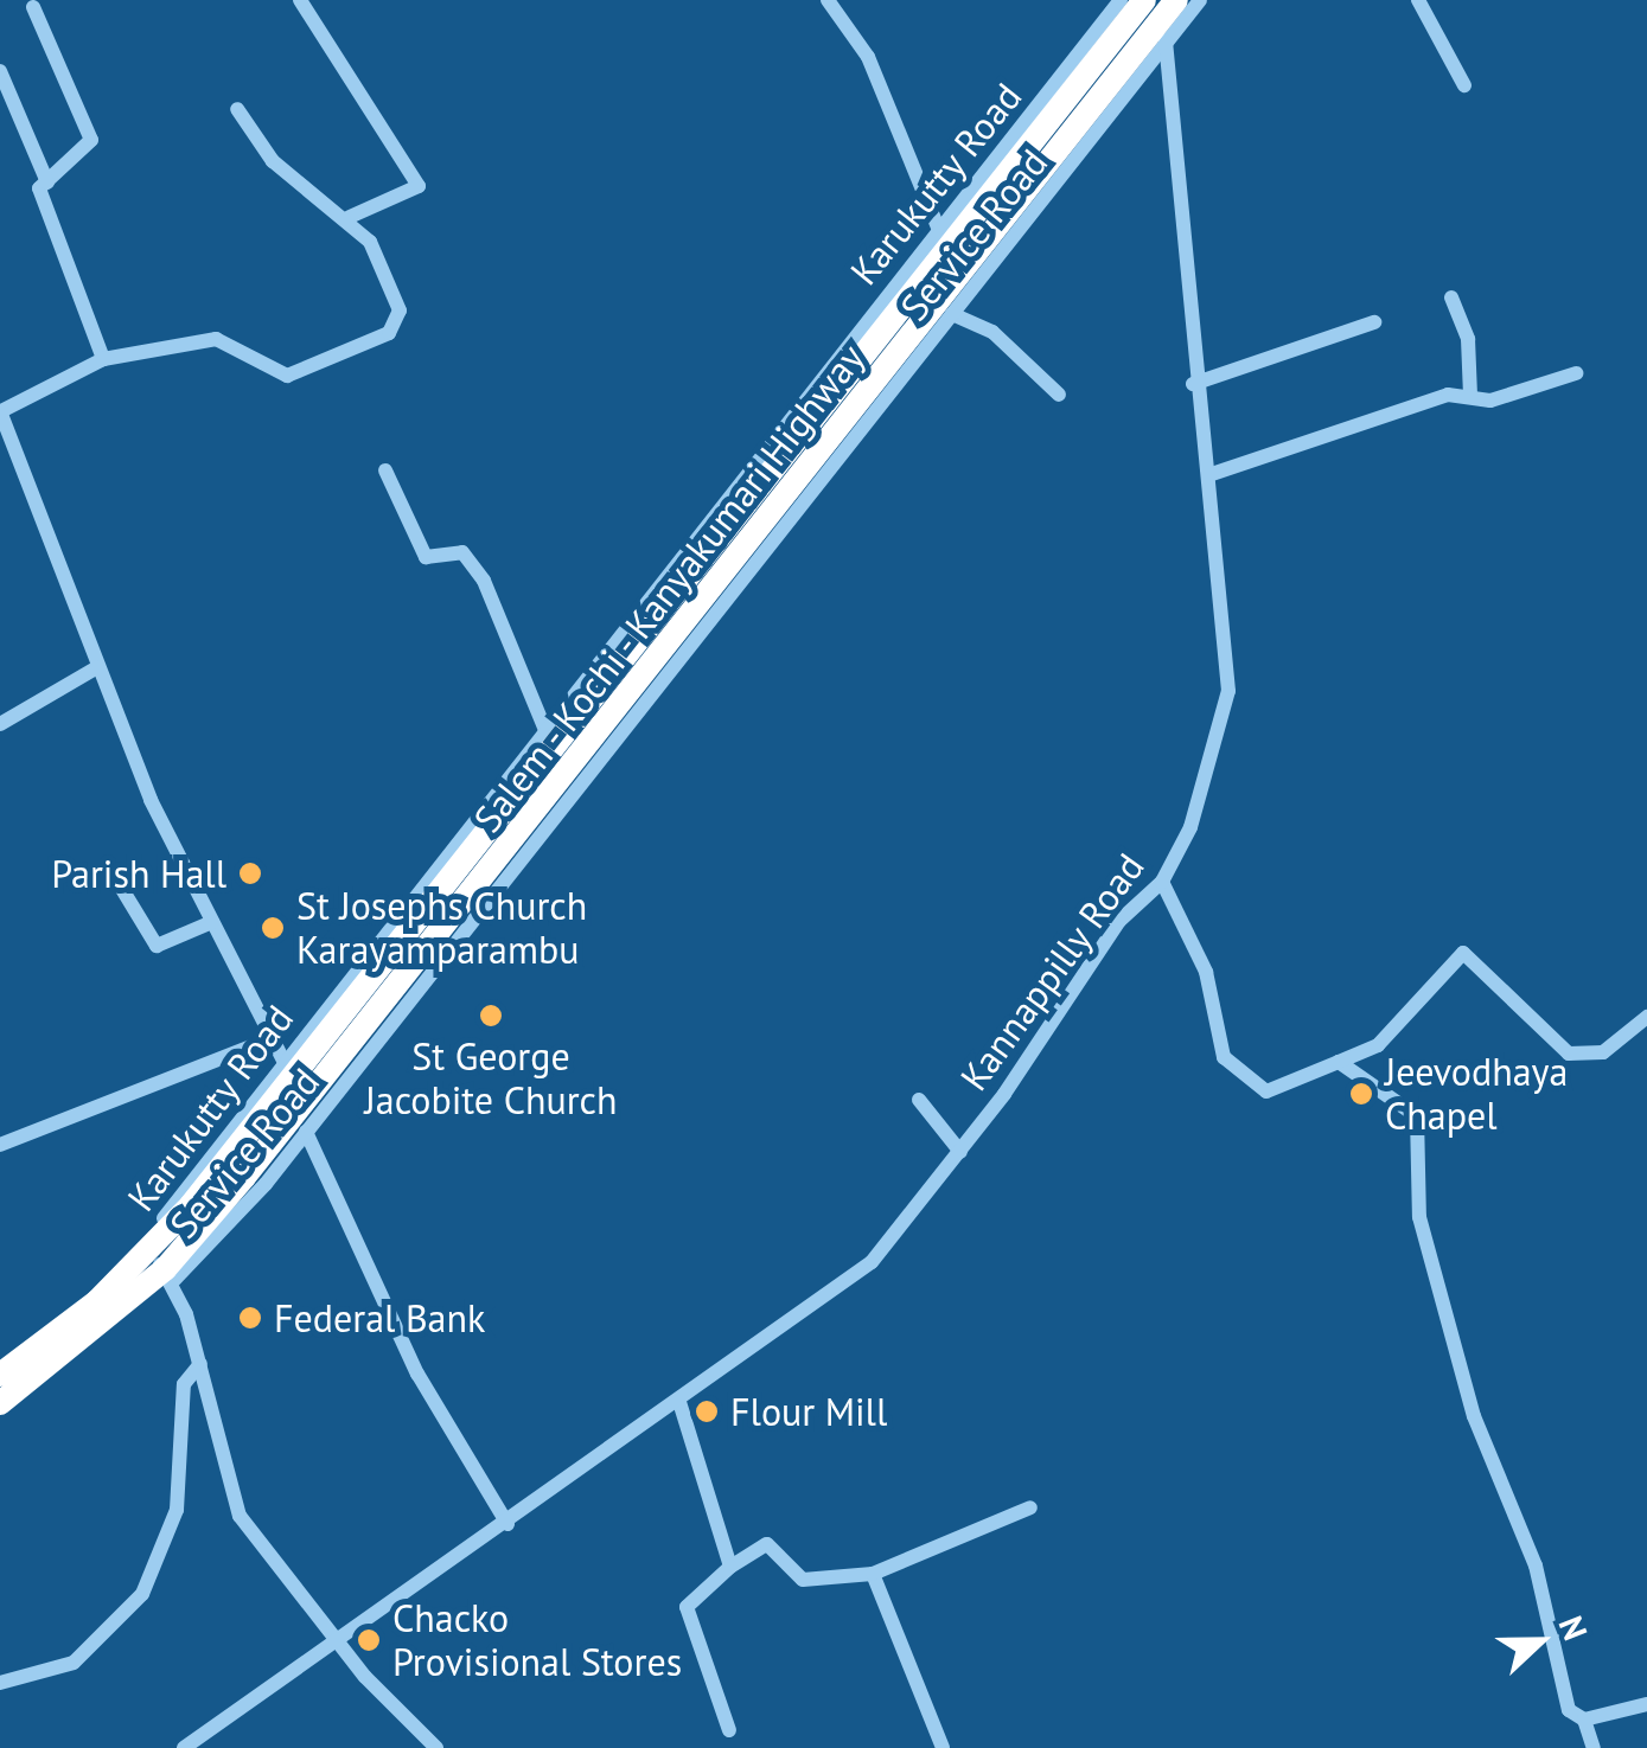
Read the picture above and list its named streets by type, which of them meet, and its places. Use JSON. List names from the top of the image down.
{
  "streets": {
    "highway": ["Salem - Kochi - Kanyakumari Highway"],
    "street": ["Karukutty Road", "Service Road", "Kannappilly Road"]
  },
  "crossings": [
    ["Karukutty Road", "Service Road"],
    ["Karukutty Road", "Salem - Kochi - Kanyakumari Highway"],
    ["Service Road", "Salem - Kochi - Kanyakumari Highway"],
    ["Service Road", "Kannappilly Road"],
    ["Salem - Kochi - Kanyakumari Highway", "Kannappilly Road"]
  ],
  "places": [
    "Parish Hall",
    "St Josephs Church Karayamparambu",
    "St George Jacobite Church",
    "Jeevodhaya Chapel",
    "Federal Bank",
    "Flour Mill",
    "Chacko Provisional Stores"
  ],
  "north": "right"
}
